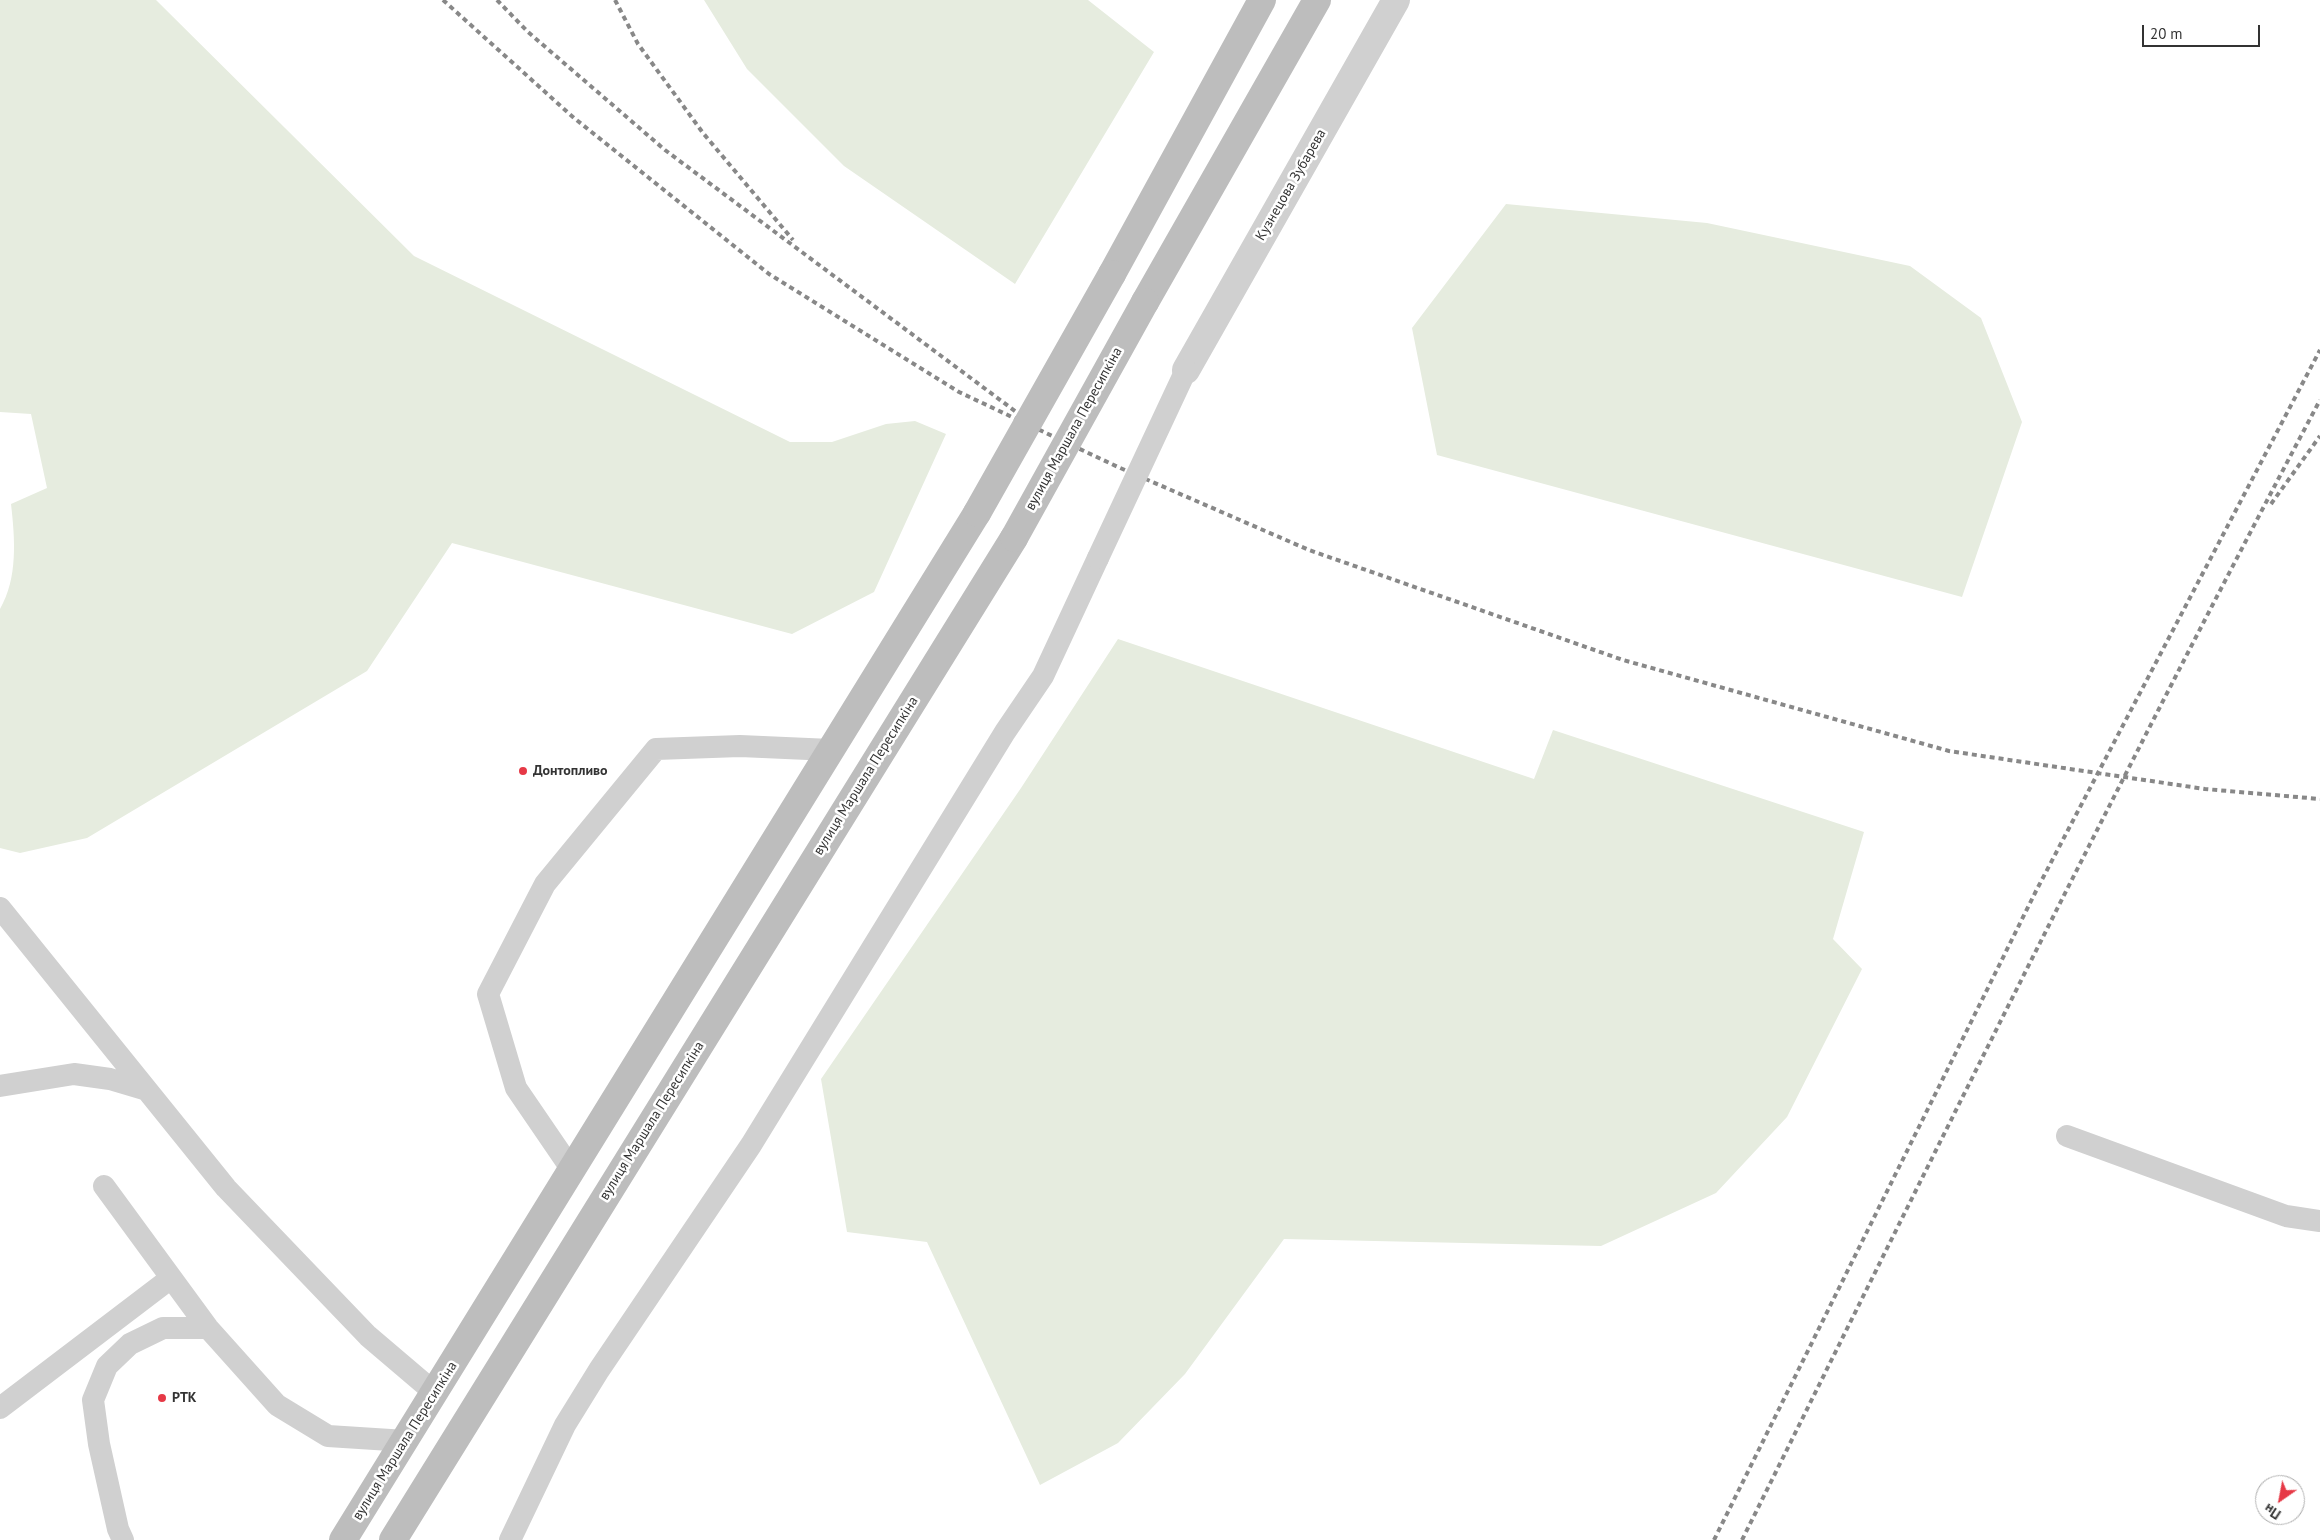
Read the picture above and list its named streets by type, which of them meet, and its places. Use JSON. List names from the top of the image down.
{
  "streets": {
    "main road": ["вулиця Маршала Пересипкіна"],
    "street": ["Кузнецова Зубарева"]
  },
  "places": ["Донтопливо", "РТК"],
  "scale_bar": "20 m",
  "north": "bottom left"
}
